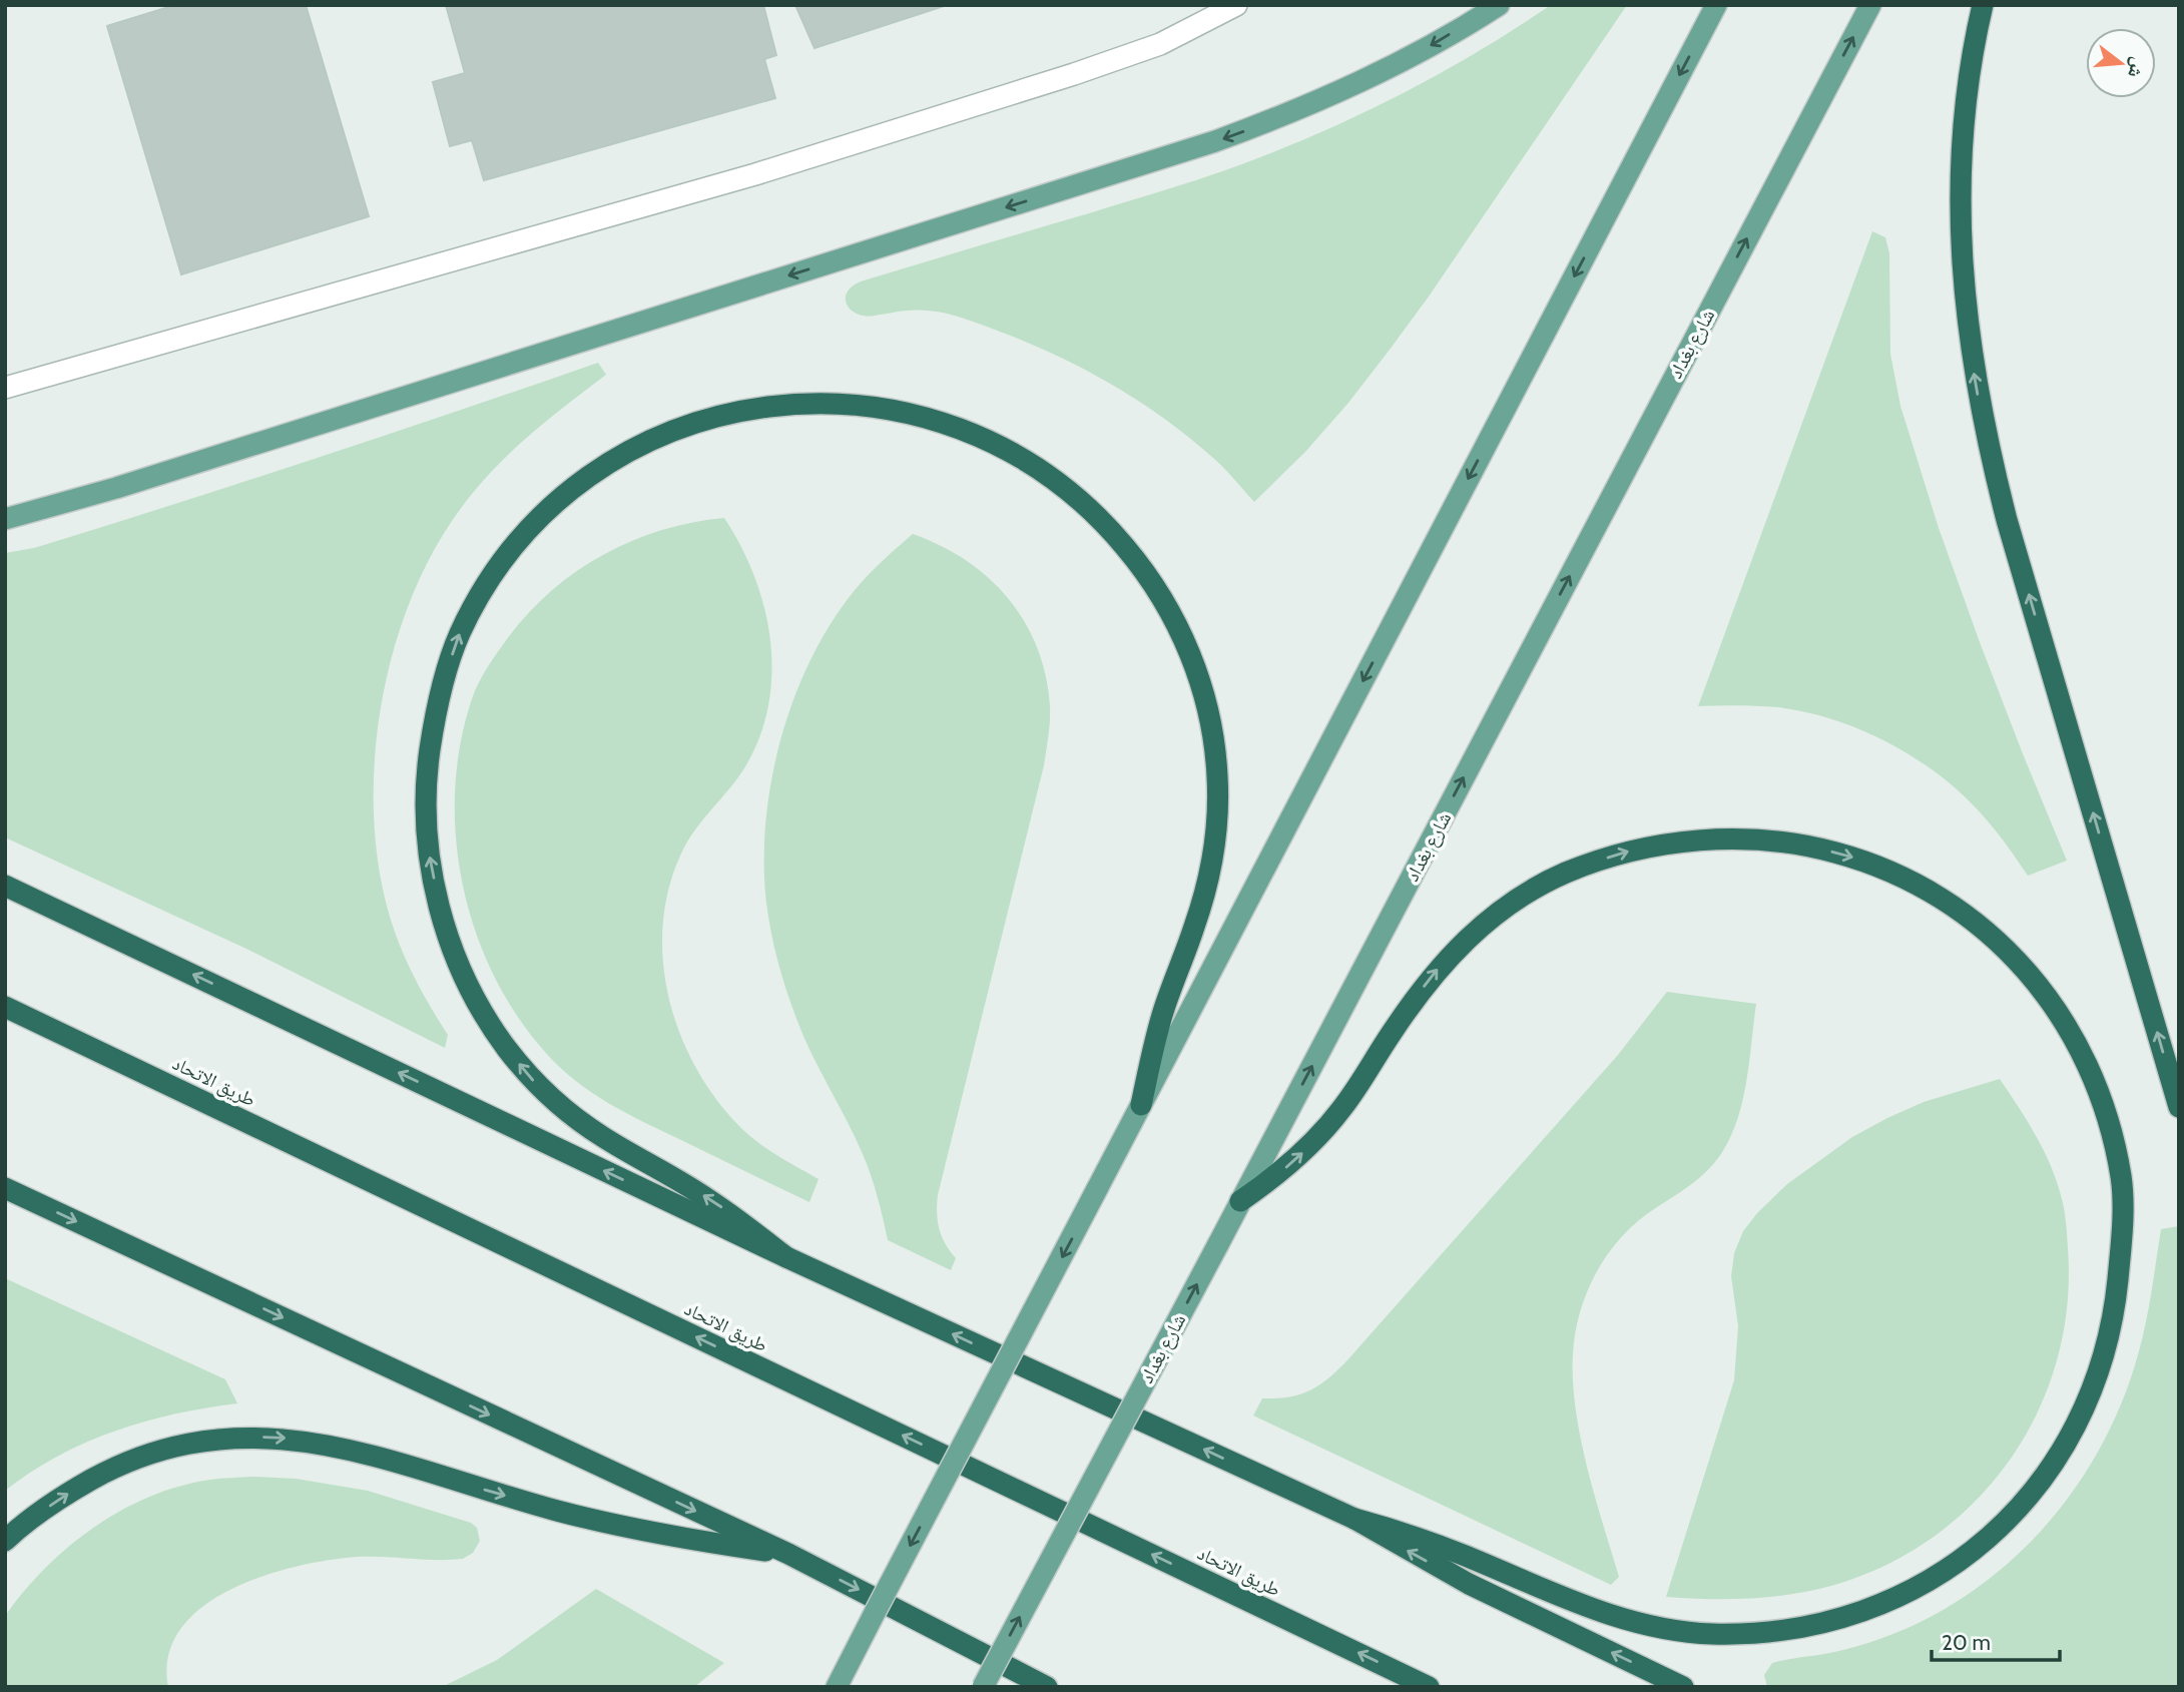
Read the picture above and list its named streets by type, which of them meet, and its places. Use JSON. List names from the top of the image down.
{
  "streets": {
    "highway": ["طريق الاتحاد"],
    "main road": ["شارع بغداد"]
  },
  "scale_bar": "20 m",
  "north": "right"
}
